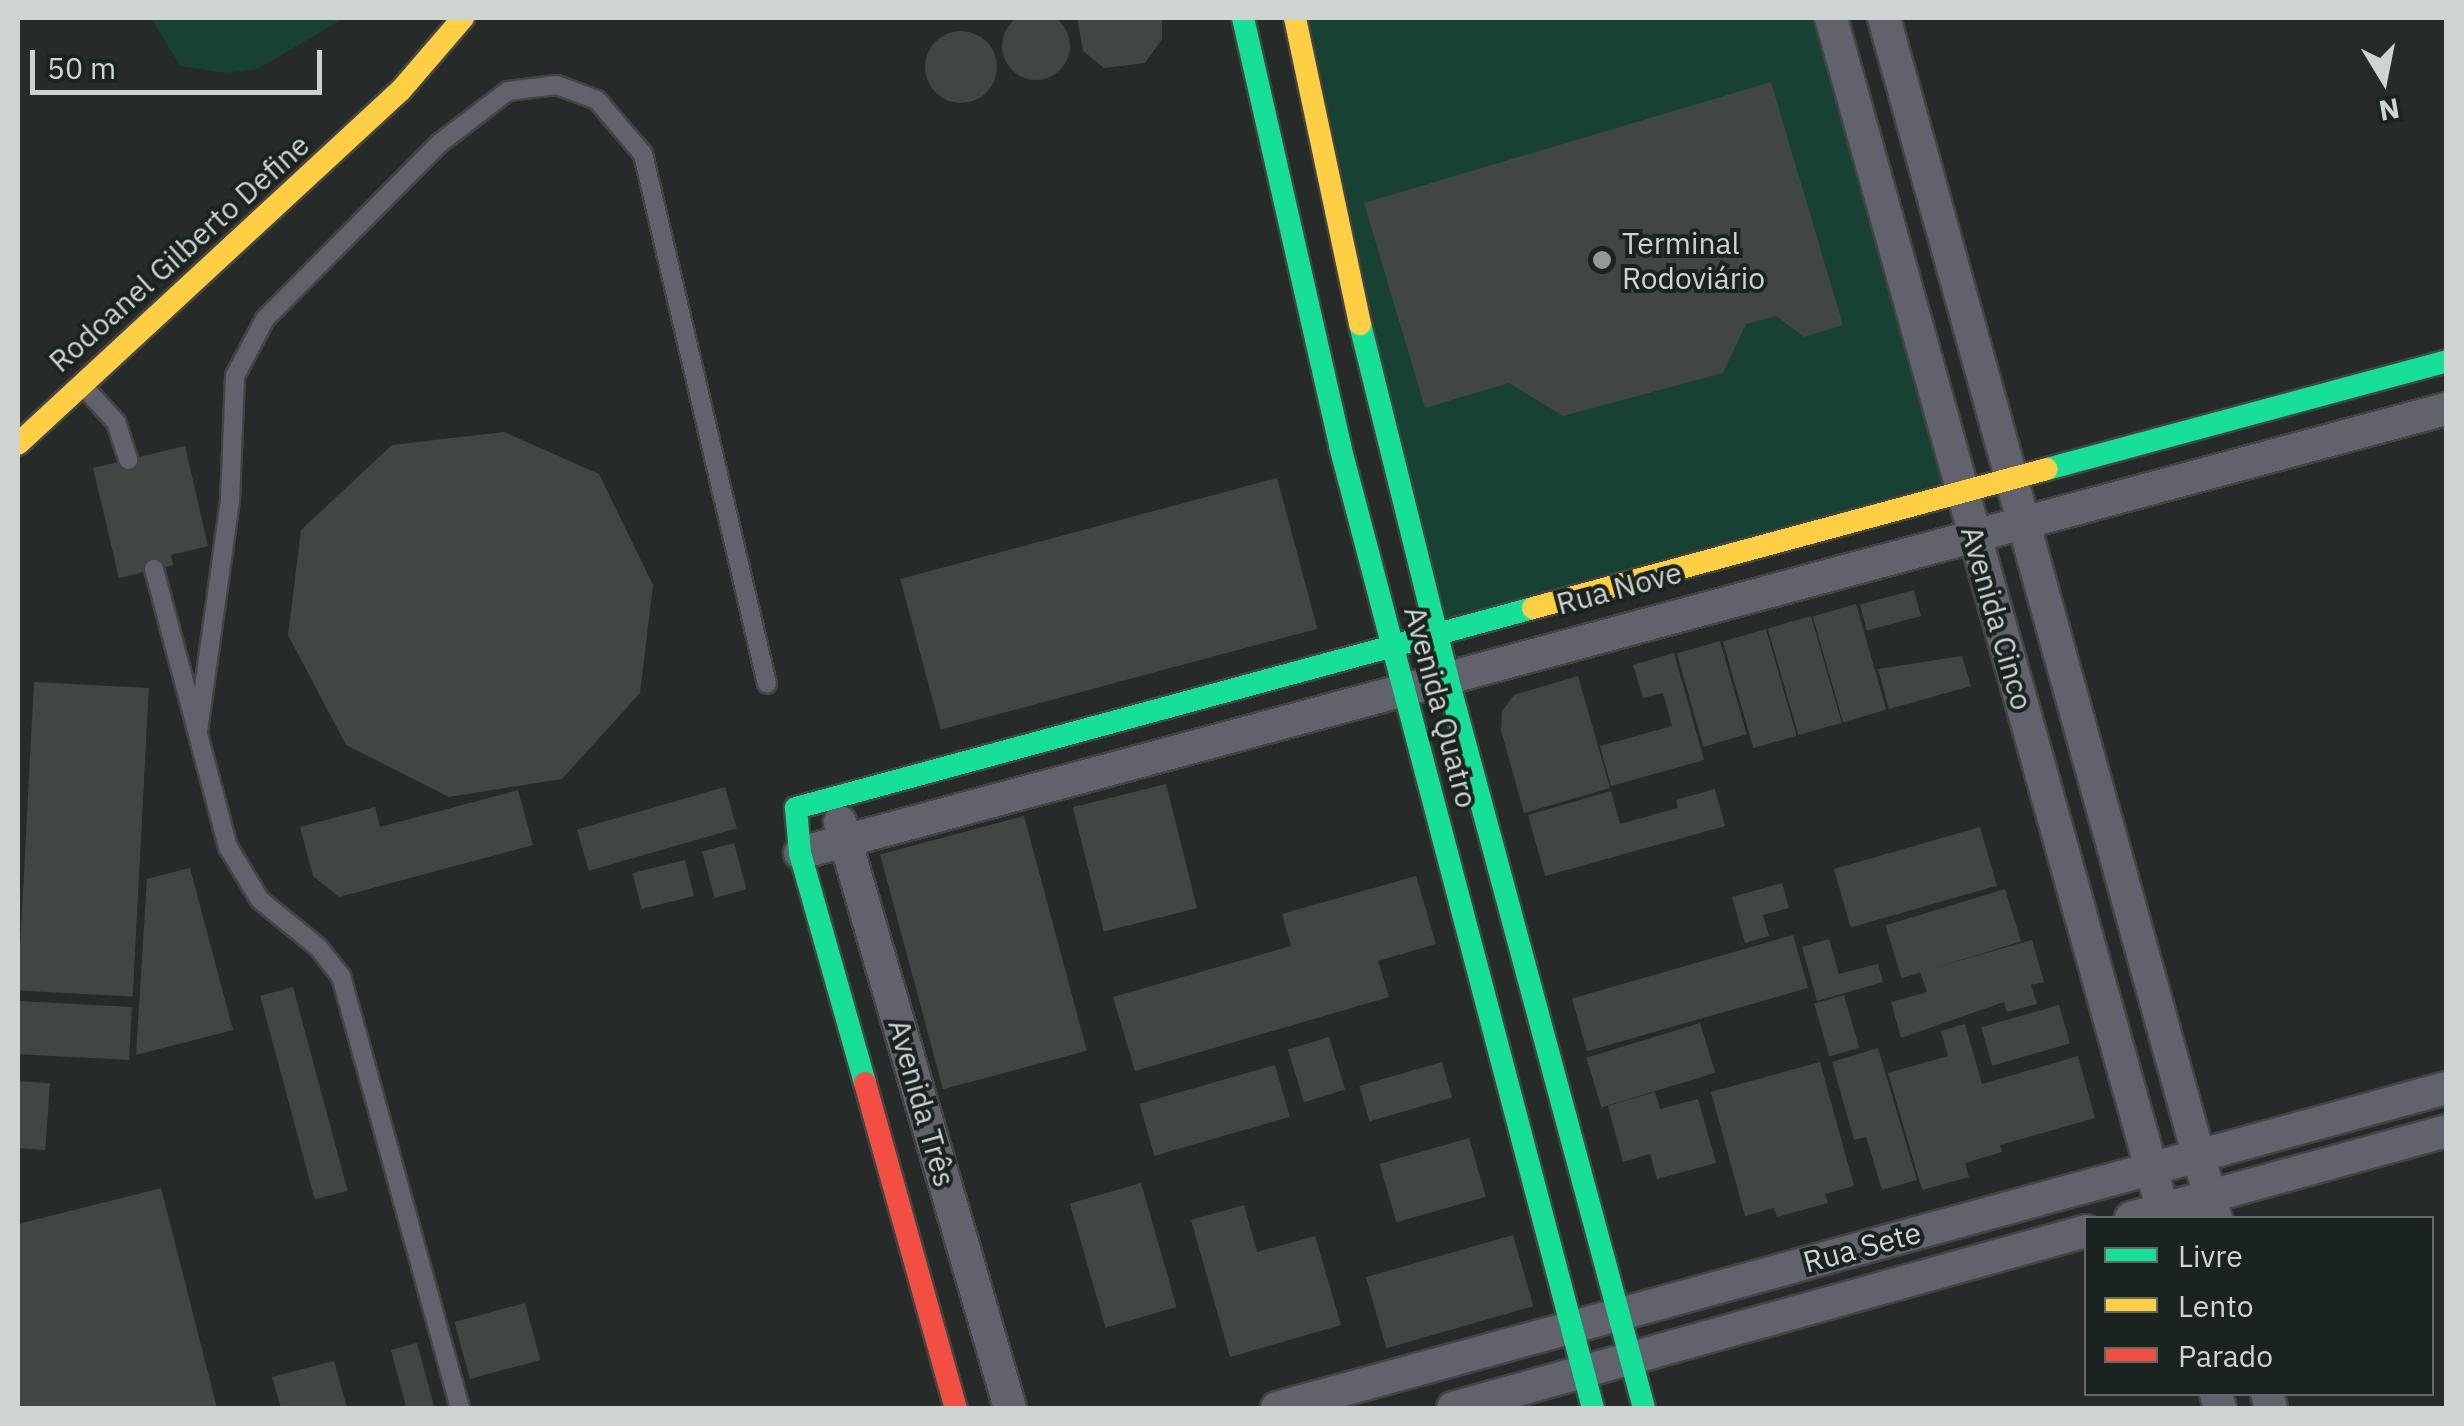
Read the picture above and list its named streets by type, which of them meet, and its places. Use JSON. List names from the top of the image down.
{
  "streets": {
    "main road": [
      "Rodoanel Gilberto Define",
      "Rua Nove",
      "Avenida Quatro",
      "Avenida Três"
    ],
    "street": ["Avenida Cinco", "Rua Sete"]
  },
  "crossings": [
    ["Rua Nove", "Avenida Cinco"],
    ["Rua Nove", "Avenida Quatro"],
    ["Rua Nove", "Avenida Três"],
    ["Avenida Cinco", "Rua Sete"],
    ["Avenida Quatro", "Rua Sete"]
  ],
  "places": ["Terminal Rodoviário"],
  "legend": ["Livre", "Lento", "Parado"],
  "scale_bar": "50 m",
  "north": "bottom"
}
